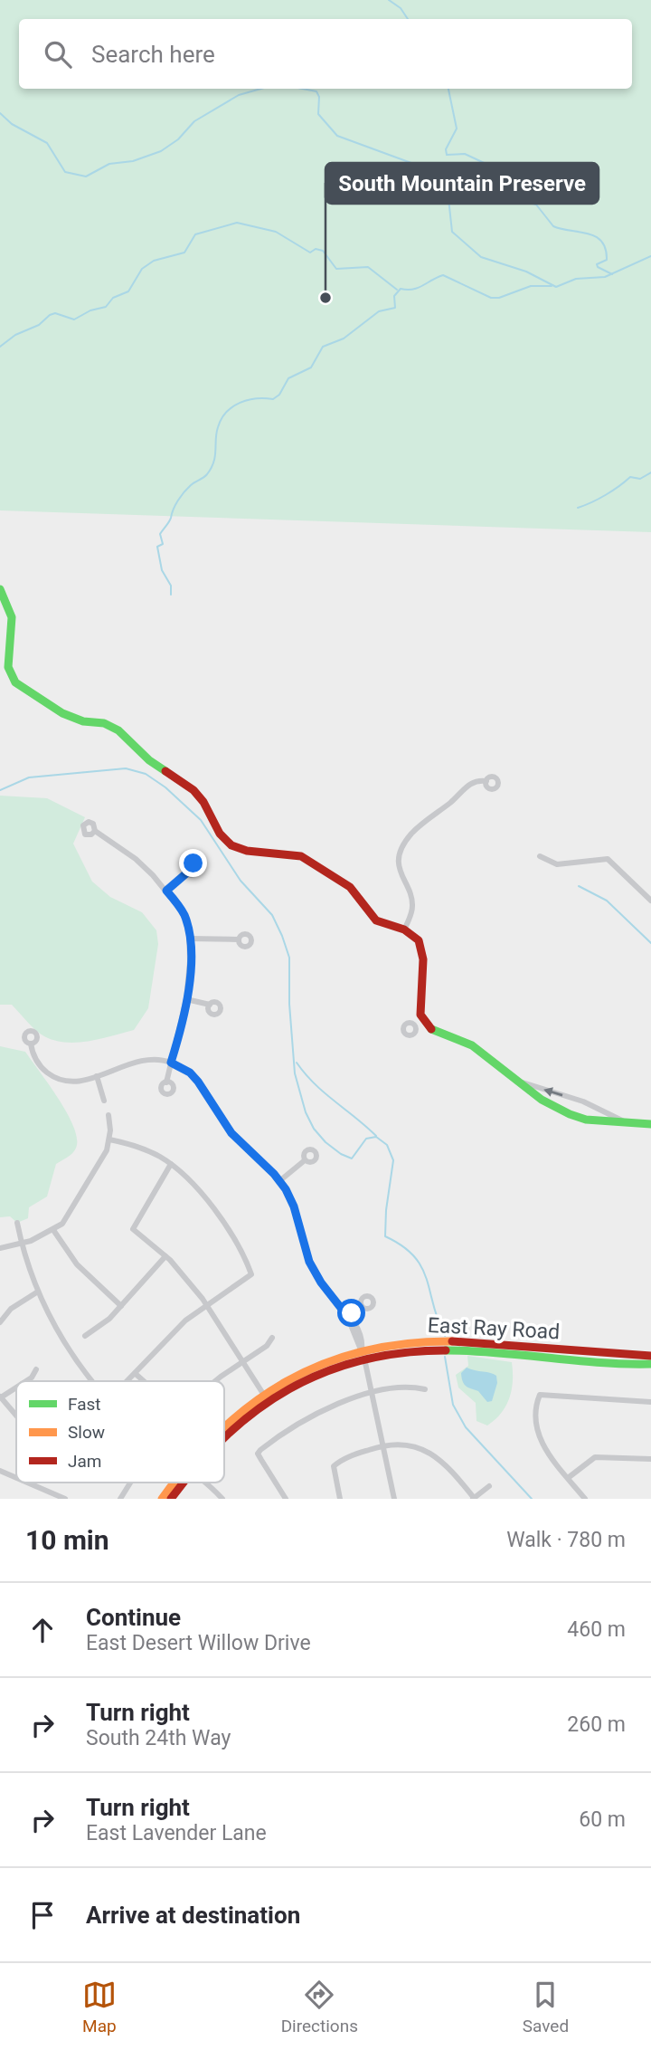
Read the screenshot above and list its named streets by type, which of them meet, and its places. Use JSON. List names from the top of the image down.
{
  "streets": {
    "street": ["East Ray Road"]
  },
  "places": ["South Mountain Preserve"],
  "legend": ["Fast", "Slow", "Jam"],
  "page": {
    "search": "Search here",
    "heading": ["10 min", "Walk · 780 m"],
    "list": [
      ["Continue", "East Desert Willow Drive", "460 m"],
      ["Turn right", "South 24th Way", "260 m"],
      ["Turn right", "East Lavender Lane", "60 m"],
      "Arrive at destination"
    ],
    "nav": ["Map", "Directions", "Saved"]
  }
}
